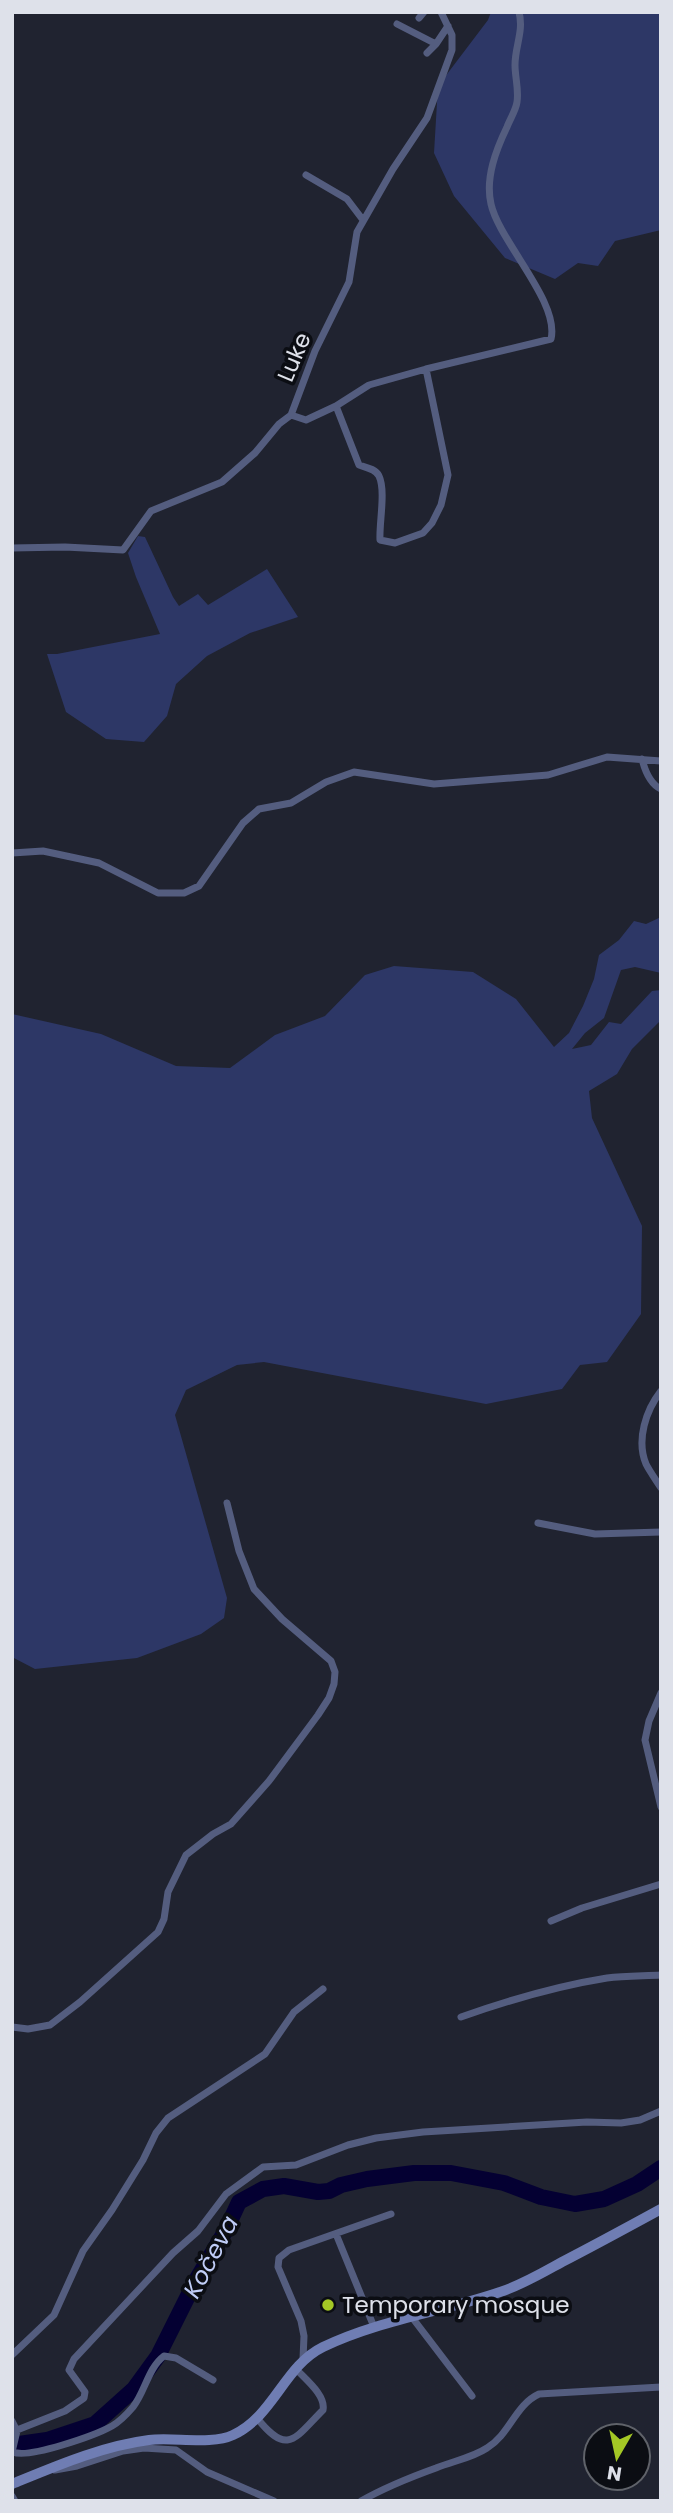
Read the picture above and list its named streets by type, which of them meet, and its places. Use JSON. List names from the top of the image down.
{
  "streets": {
    "street": ["Luke"]
  },
  "water": ["Kočeva"],
  "places": ["Temporary mosque"],
  "north": "bottom"
}
